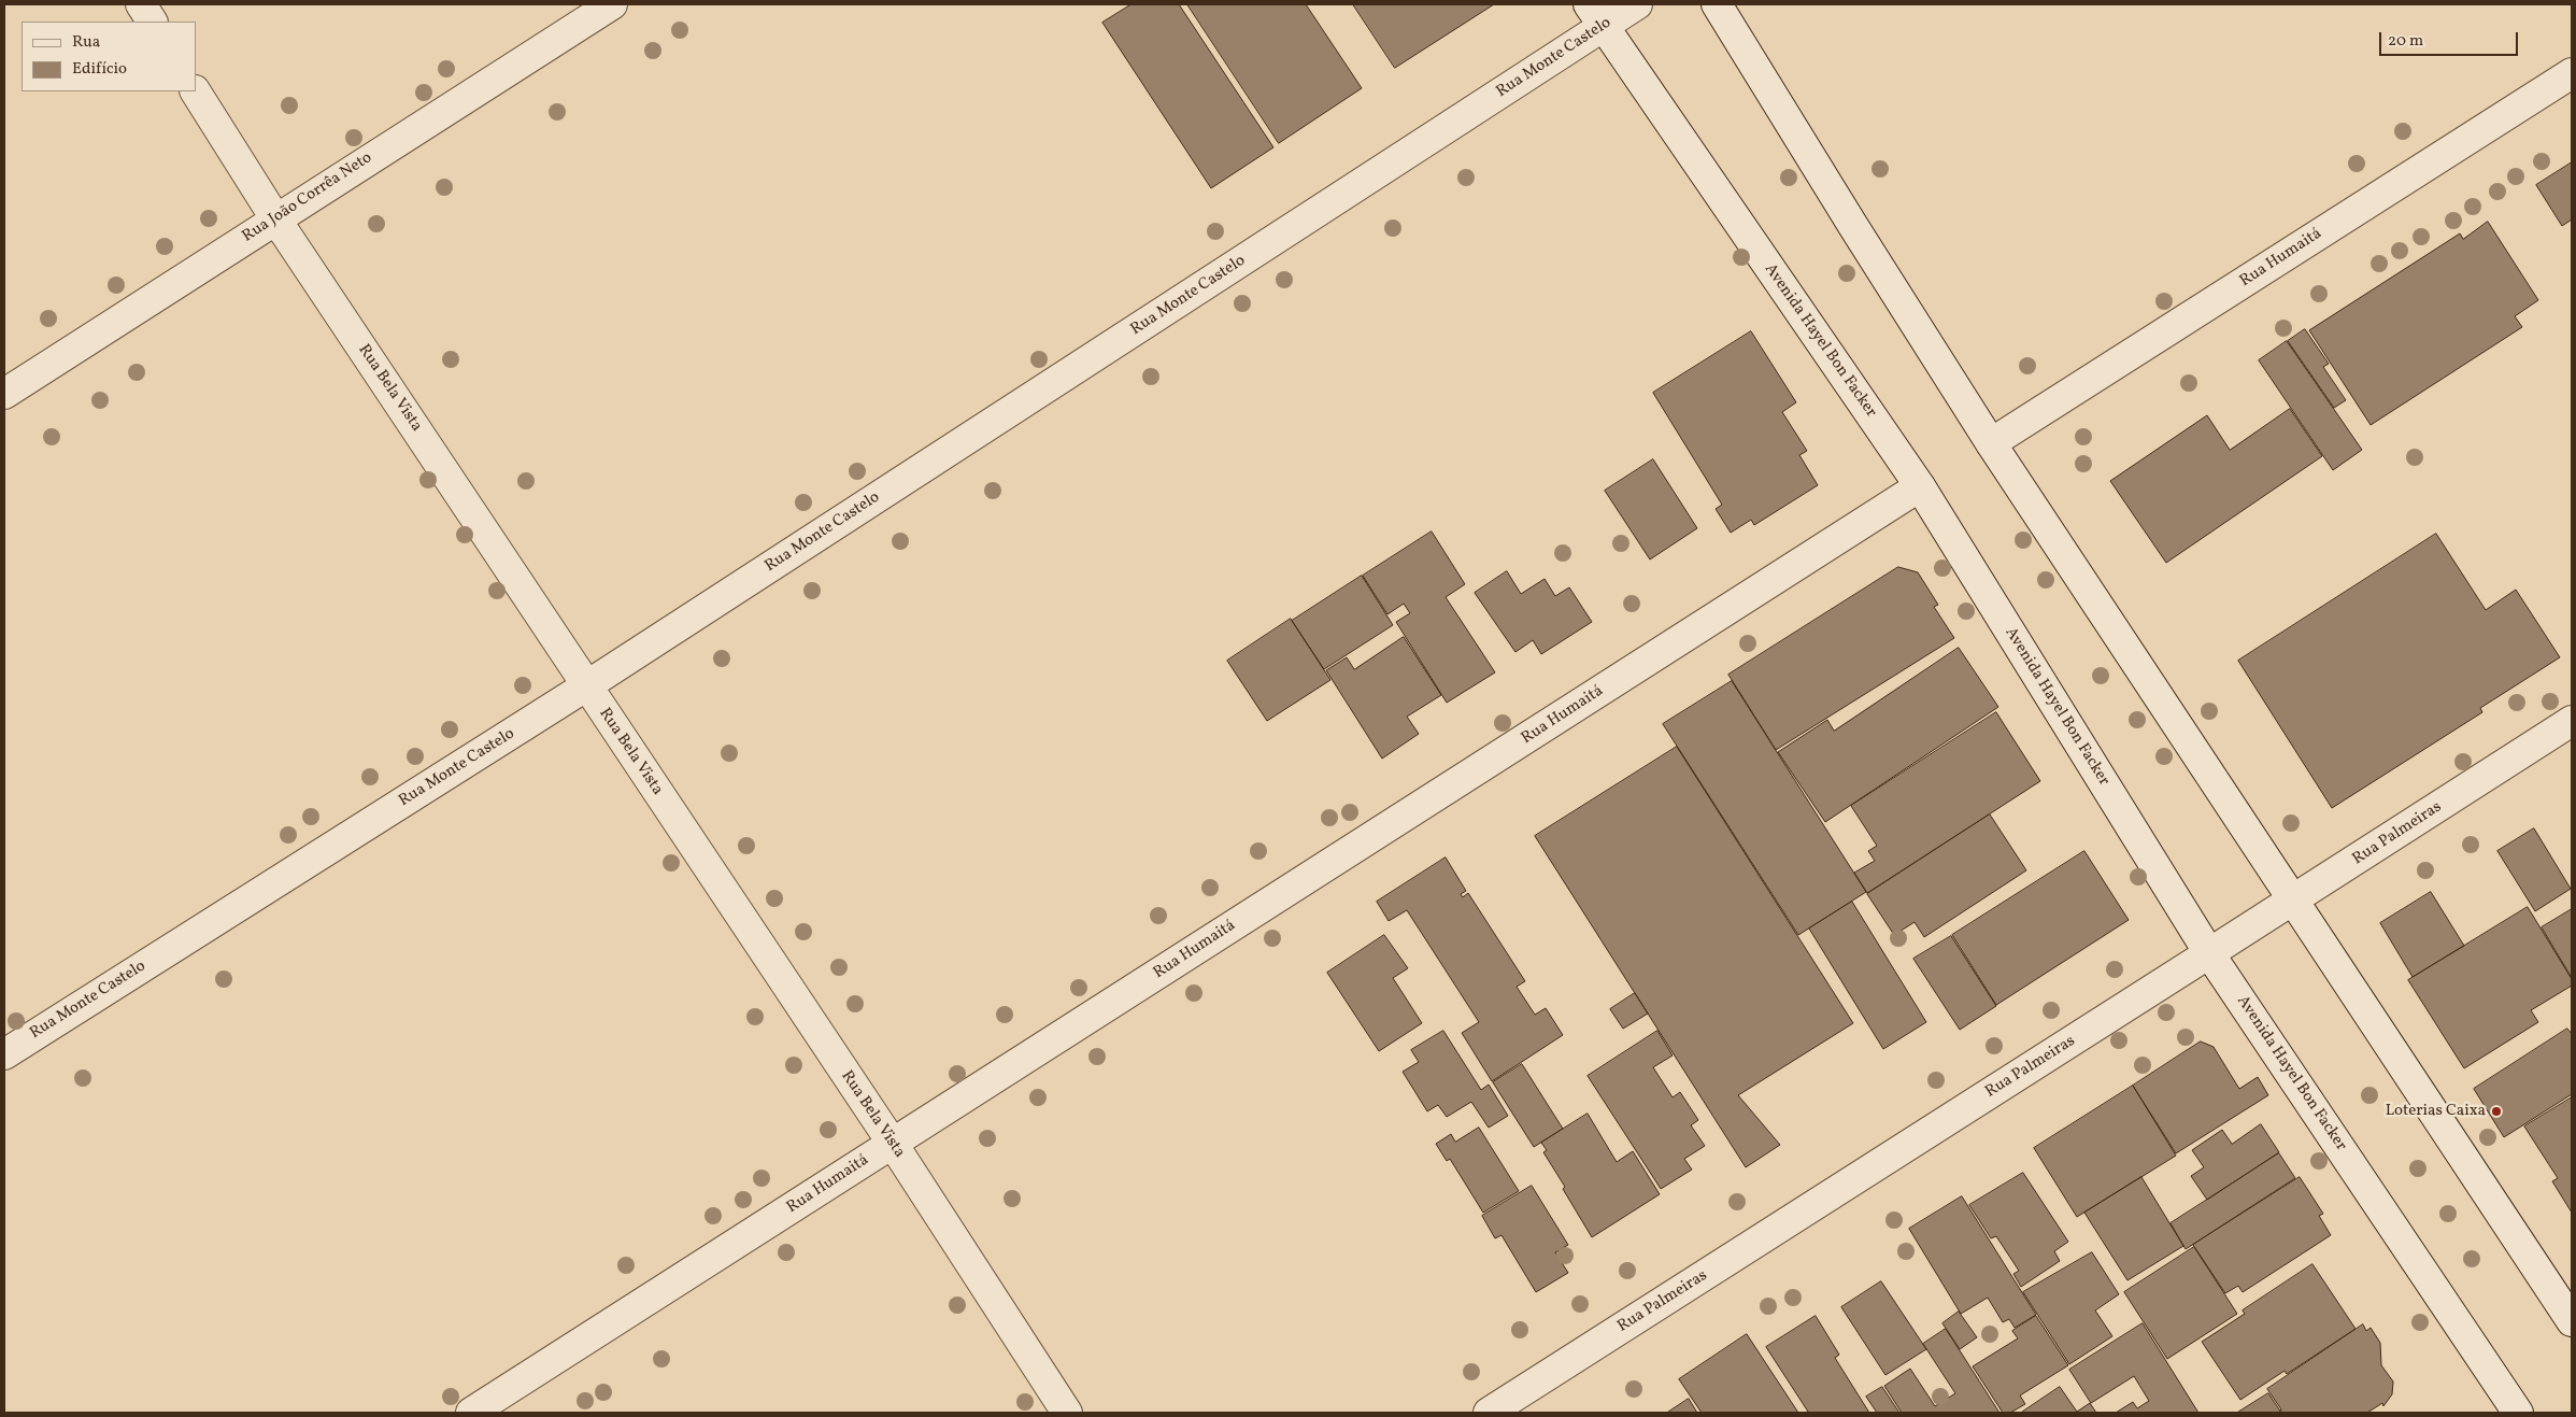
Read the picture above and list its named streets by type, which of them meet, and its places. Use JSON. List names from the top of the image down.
{
  "streets": {
    "street": [
      "Rua Monte Castelo",
      "Rua João Corrêa Neto",
      "Rua Humaitá",
      "Avenida Hayel Bon Facker",
      "Rua Bela Vista",
      "Rua Palmeiras"
    ]
  },
  "crossings": [
    ["Rua Monte Castelo", "Avenida Hayel Bon Facker"],
    ["Rua Monte Castelo", "Rua Bela Vista"],
    ["Rua João Corrêa Neto", "Rua Bela Vista"],
    ["Rua Humaitá", "Avenida Hayel Bon Facker"],
    ["Rua Humaitá", "Rua Bela Vista"],
    ["Avenida Hayel Bon Facker", "Rua Palmeiras"]
  ],
  "places": ["Loterias Caixa"],
  "legend": ["Rua", "Edifício"],
  "scale_bar": "20 m"
}
